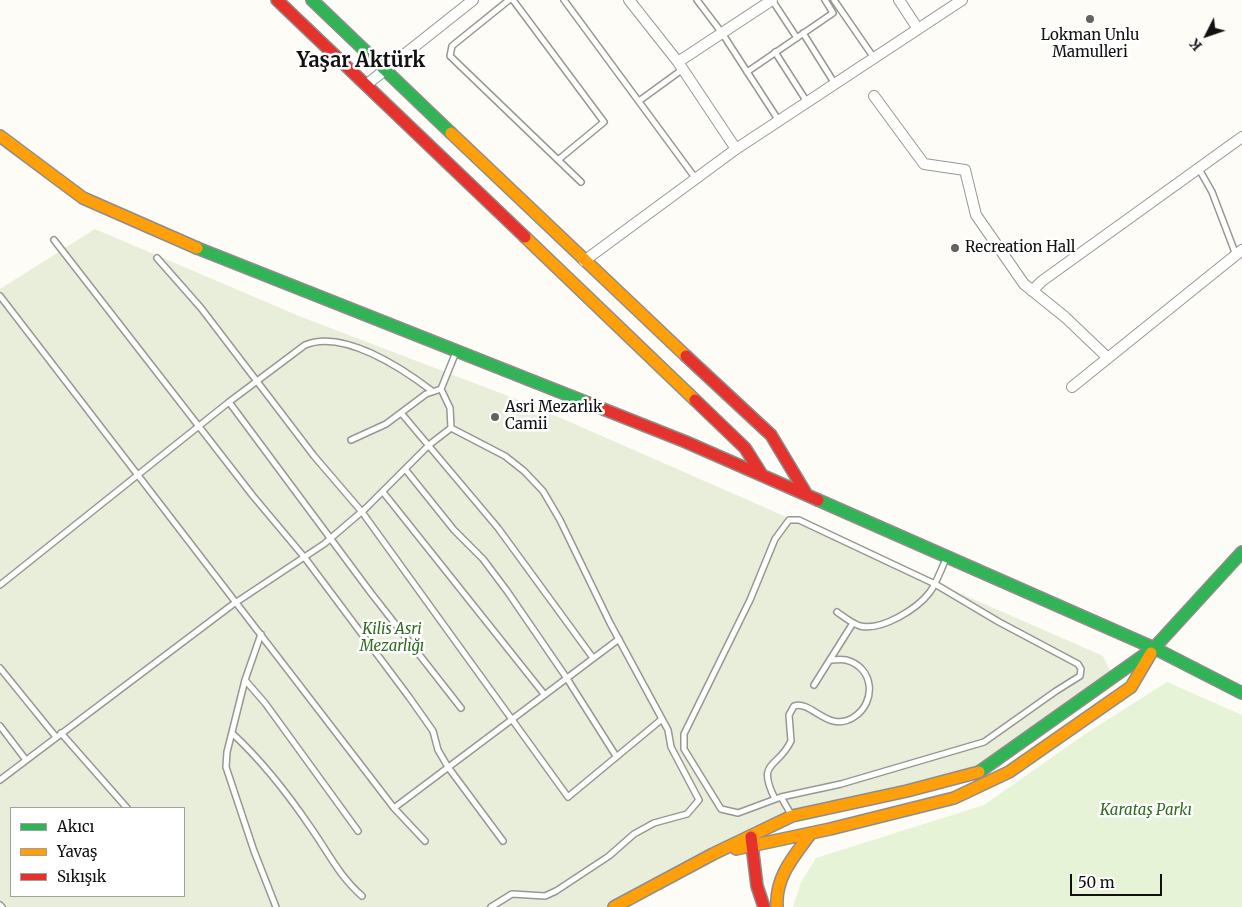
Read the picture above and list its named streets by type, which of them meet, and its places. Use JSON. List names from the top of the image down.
{
  "districts": ["Yaşar Aktürk"],
  "parks": ["Kilis Asri Mezarlığı", "Karataş Parkı"],
  "places": ["Lokman Unlu Mamulleri", "Recreation Hall", "Asri Mezarlık Camii"],
  "legend": ["Akıcı", "Yavaş", "Sıkışık"],
  "scale_bar": "50 m",
  "north": "bottom left"
}
